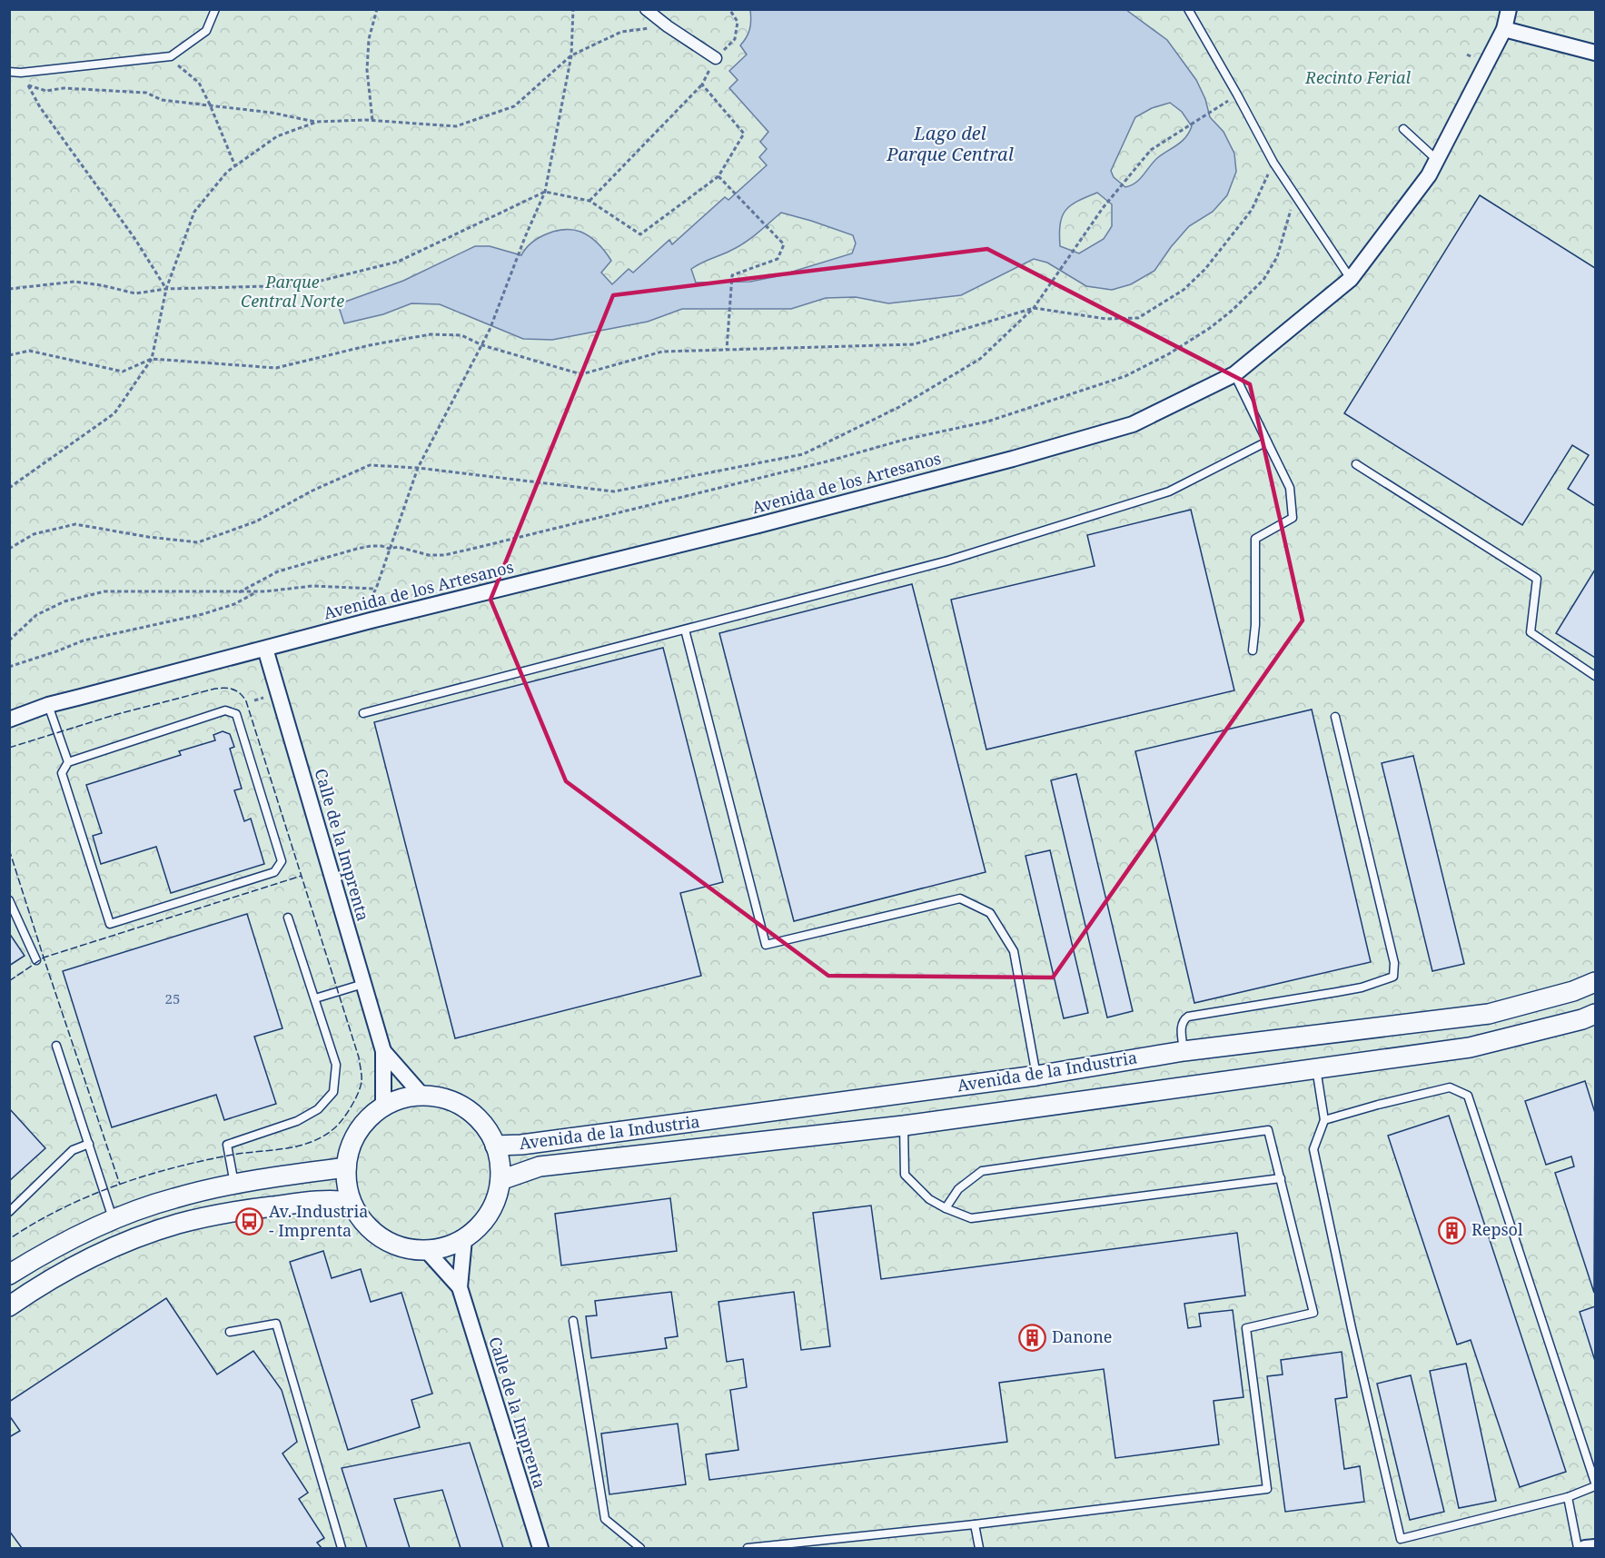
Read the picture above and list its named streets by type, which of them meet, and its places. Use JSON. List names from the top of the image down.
{
  "streets": {
    "street": ["Avenida de los Artesanos", "Calle de la Imprenta", "Avenida de la Industria"]
  },
  "crossings": [
    ["Avenida de los Artesanos", "Calle de la Imprenta"],
    ["Calle de la Imprenta", "Avenida de la Industria"]
  ],
  "water": ["Lago del Parque Central"],
  "parks": ["Recinto Ferial", "Parque Central Norte"],
  "places": {
    "bus stop": ["Av. Industria - Imprenta"],
    "building": ["Repsol", "Danone"]
  },
  "house_numbers": ["25"]
}
